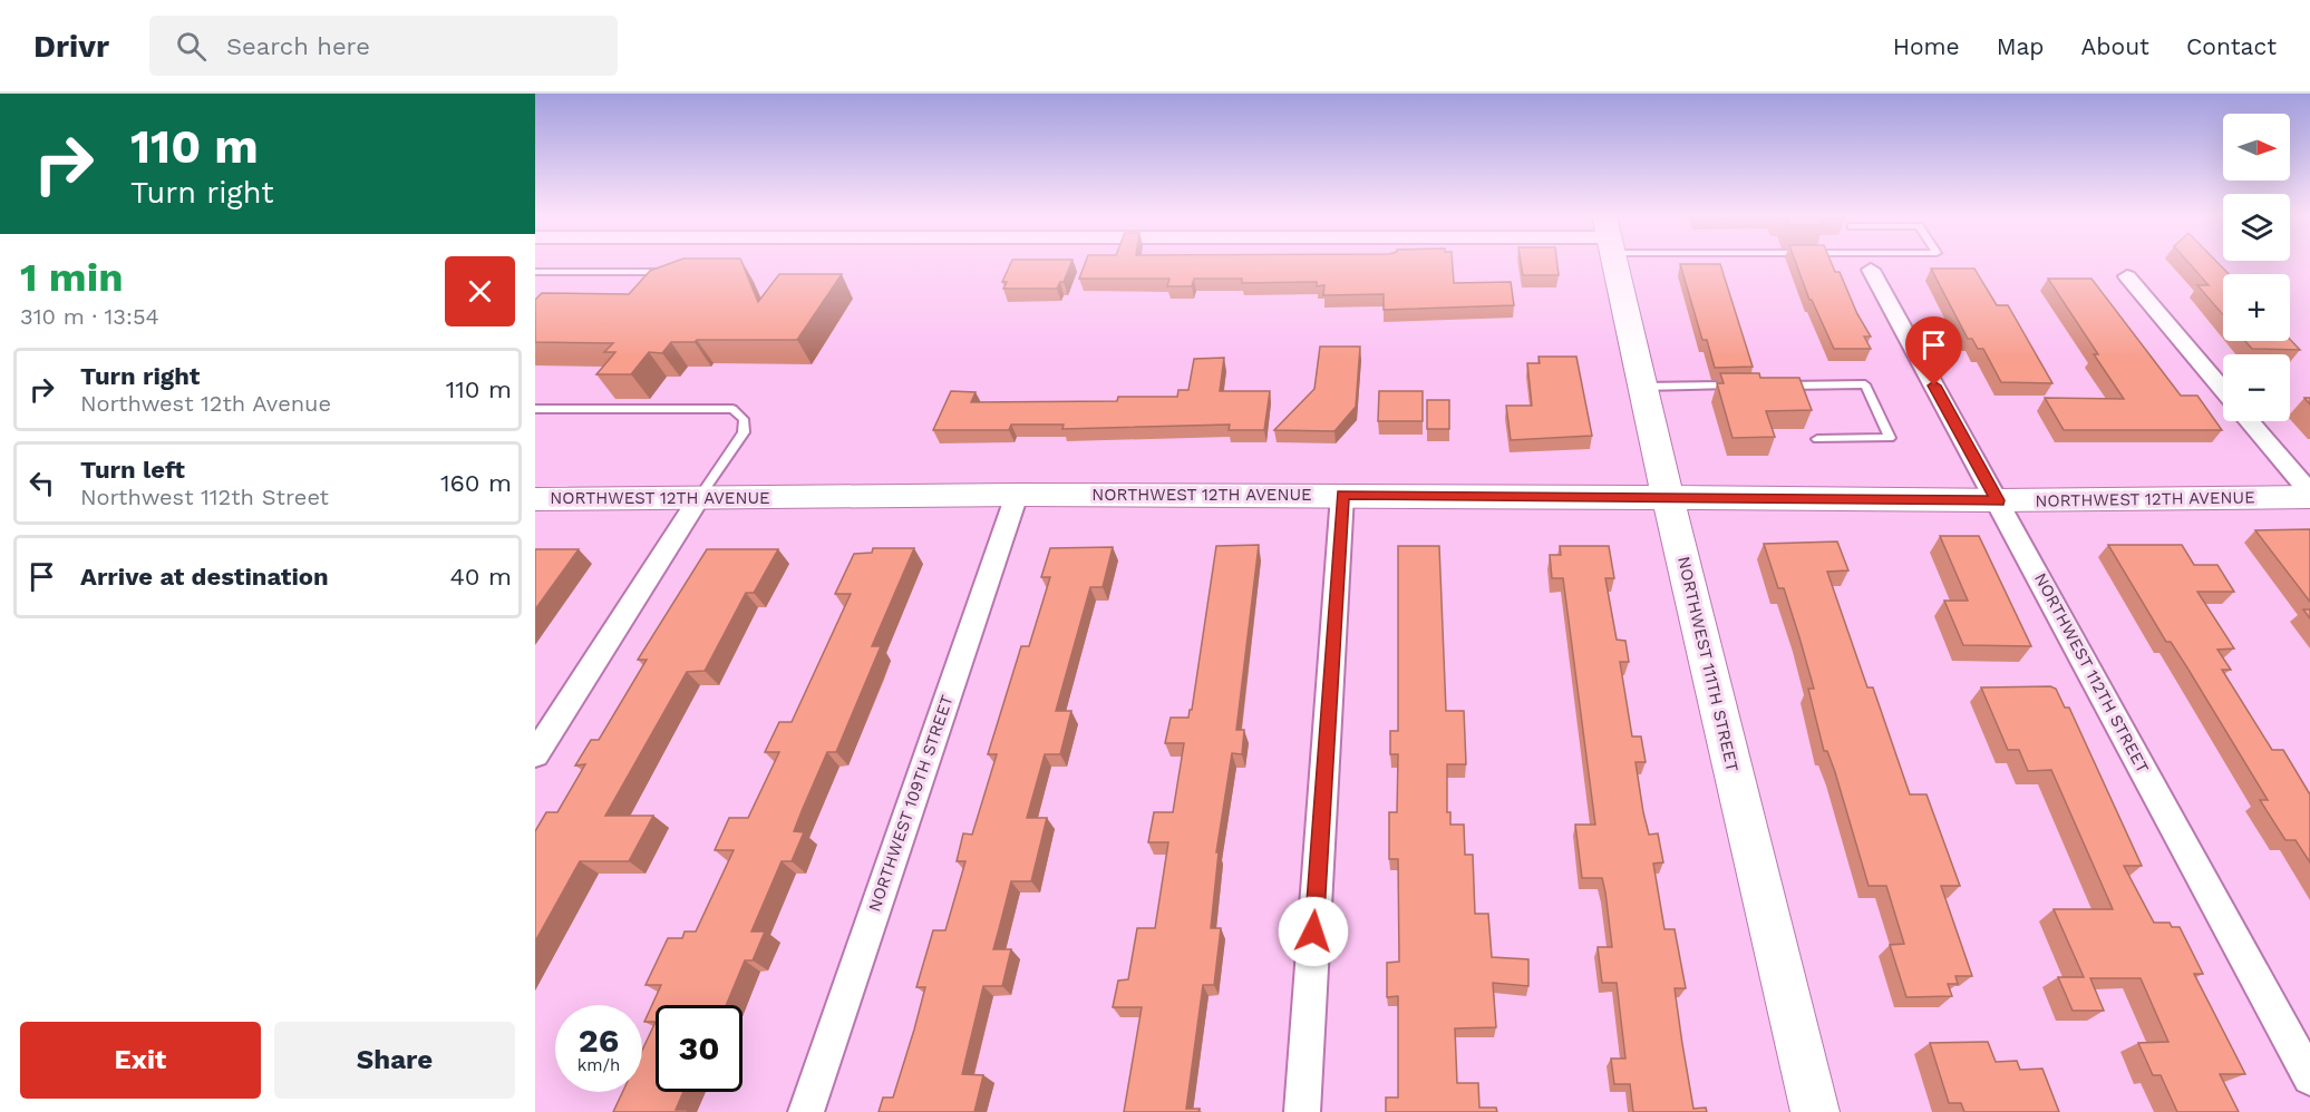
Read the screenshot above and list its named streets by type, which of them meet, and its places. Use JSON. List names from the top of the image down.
{
  "streets": {
    "street": [
      "NORTHWEST 12TH AVENUE",
      "NORTHWEST 111TH STREET",
      "NORTHWEST 112TH STREET",
      "NORTHWEST 109TH STREET"
    ]
  },
  "crossings": [
    ["NORTHWEST 12TH AVENUE", "NORTHWEST 111TH STREET"],
    ["NORTHWEST 12TH AVENUE", "NORTHWEST 112TH STREET"],
    ["NORTHWEST 12TH AVENUE", "NORTHWEST 109TH STREET"]
  ],
  "north": "right",
  "page": {
    "header": "Drivr",
    "search": "Search here",
    "nav": [
      "Home",
      "Map",
      "About",
      "Contact"
    ],
    "turn": ["110 m", "Turn right"],
    "map_buttons": ["+", "−"],
    "heading": ["1 min", "310 m · 13:54"],
    "list": [
      {
        "name": "Turn right",
        "note": "Northwest 12th Avenue",
        "value": "110 m"
      },
      {
        "name": "Turn left",
        "note": "Northwest 112th Street",
        "value": "160 m"
      },
      {
        "name": "Arrive at destination",
        "value": "40 m"
      }
    ],
    "speed": "26 km/h",
    "limit": "30",
    "buttons": ["Exit", "Share"]
  }
}
